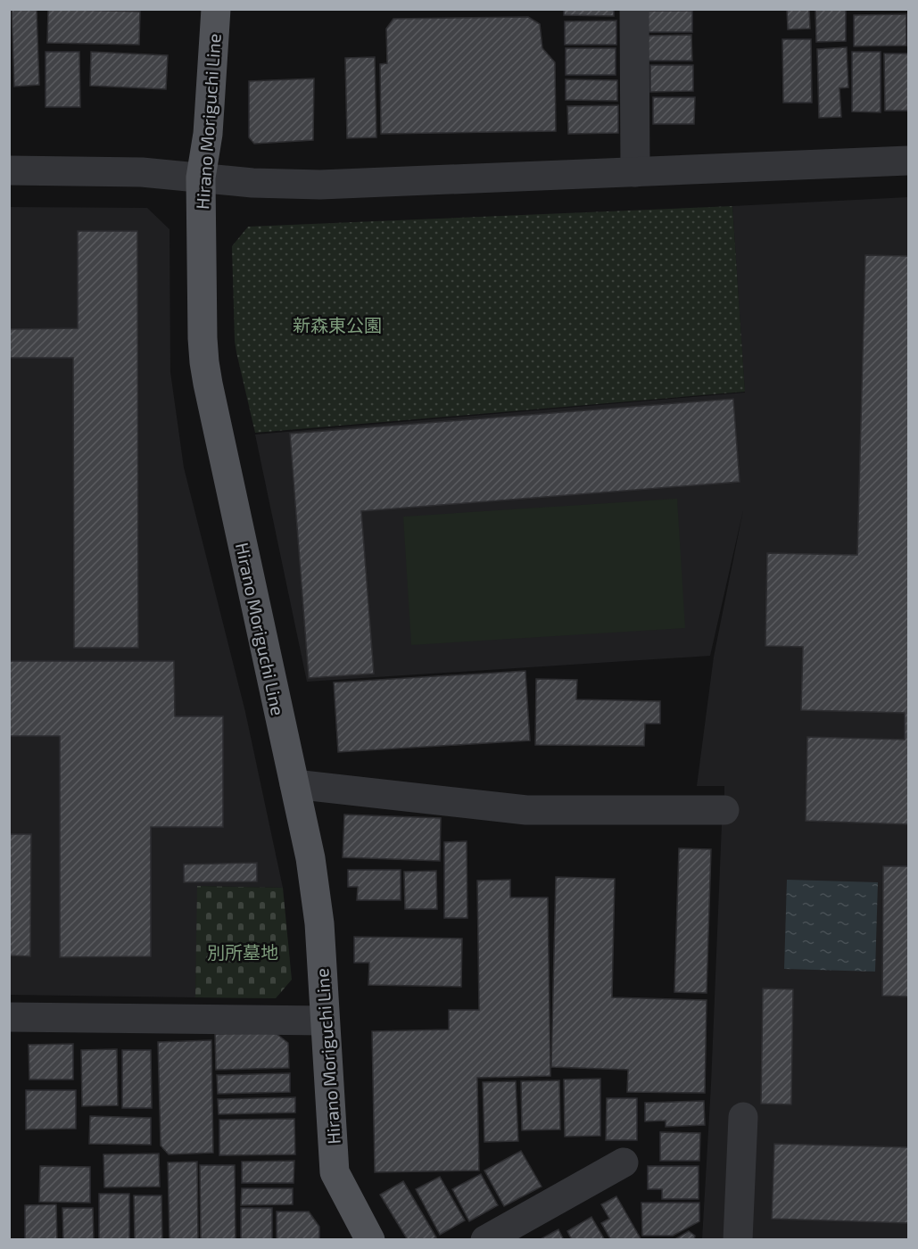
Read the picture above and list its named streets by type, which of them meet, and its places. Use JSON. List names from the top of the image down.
{
  "streets": {
    "main road": ["Hirano Moriguchi Line"]
  },
  "parks": ["新森東公園", "別所墓地"]
}
